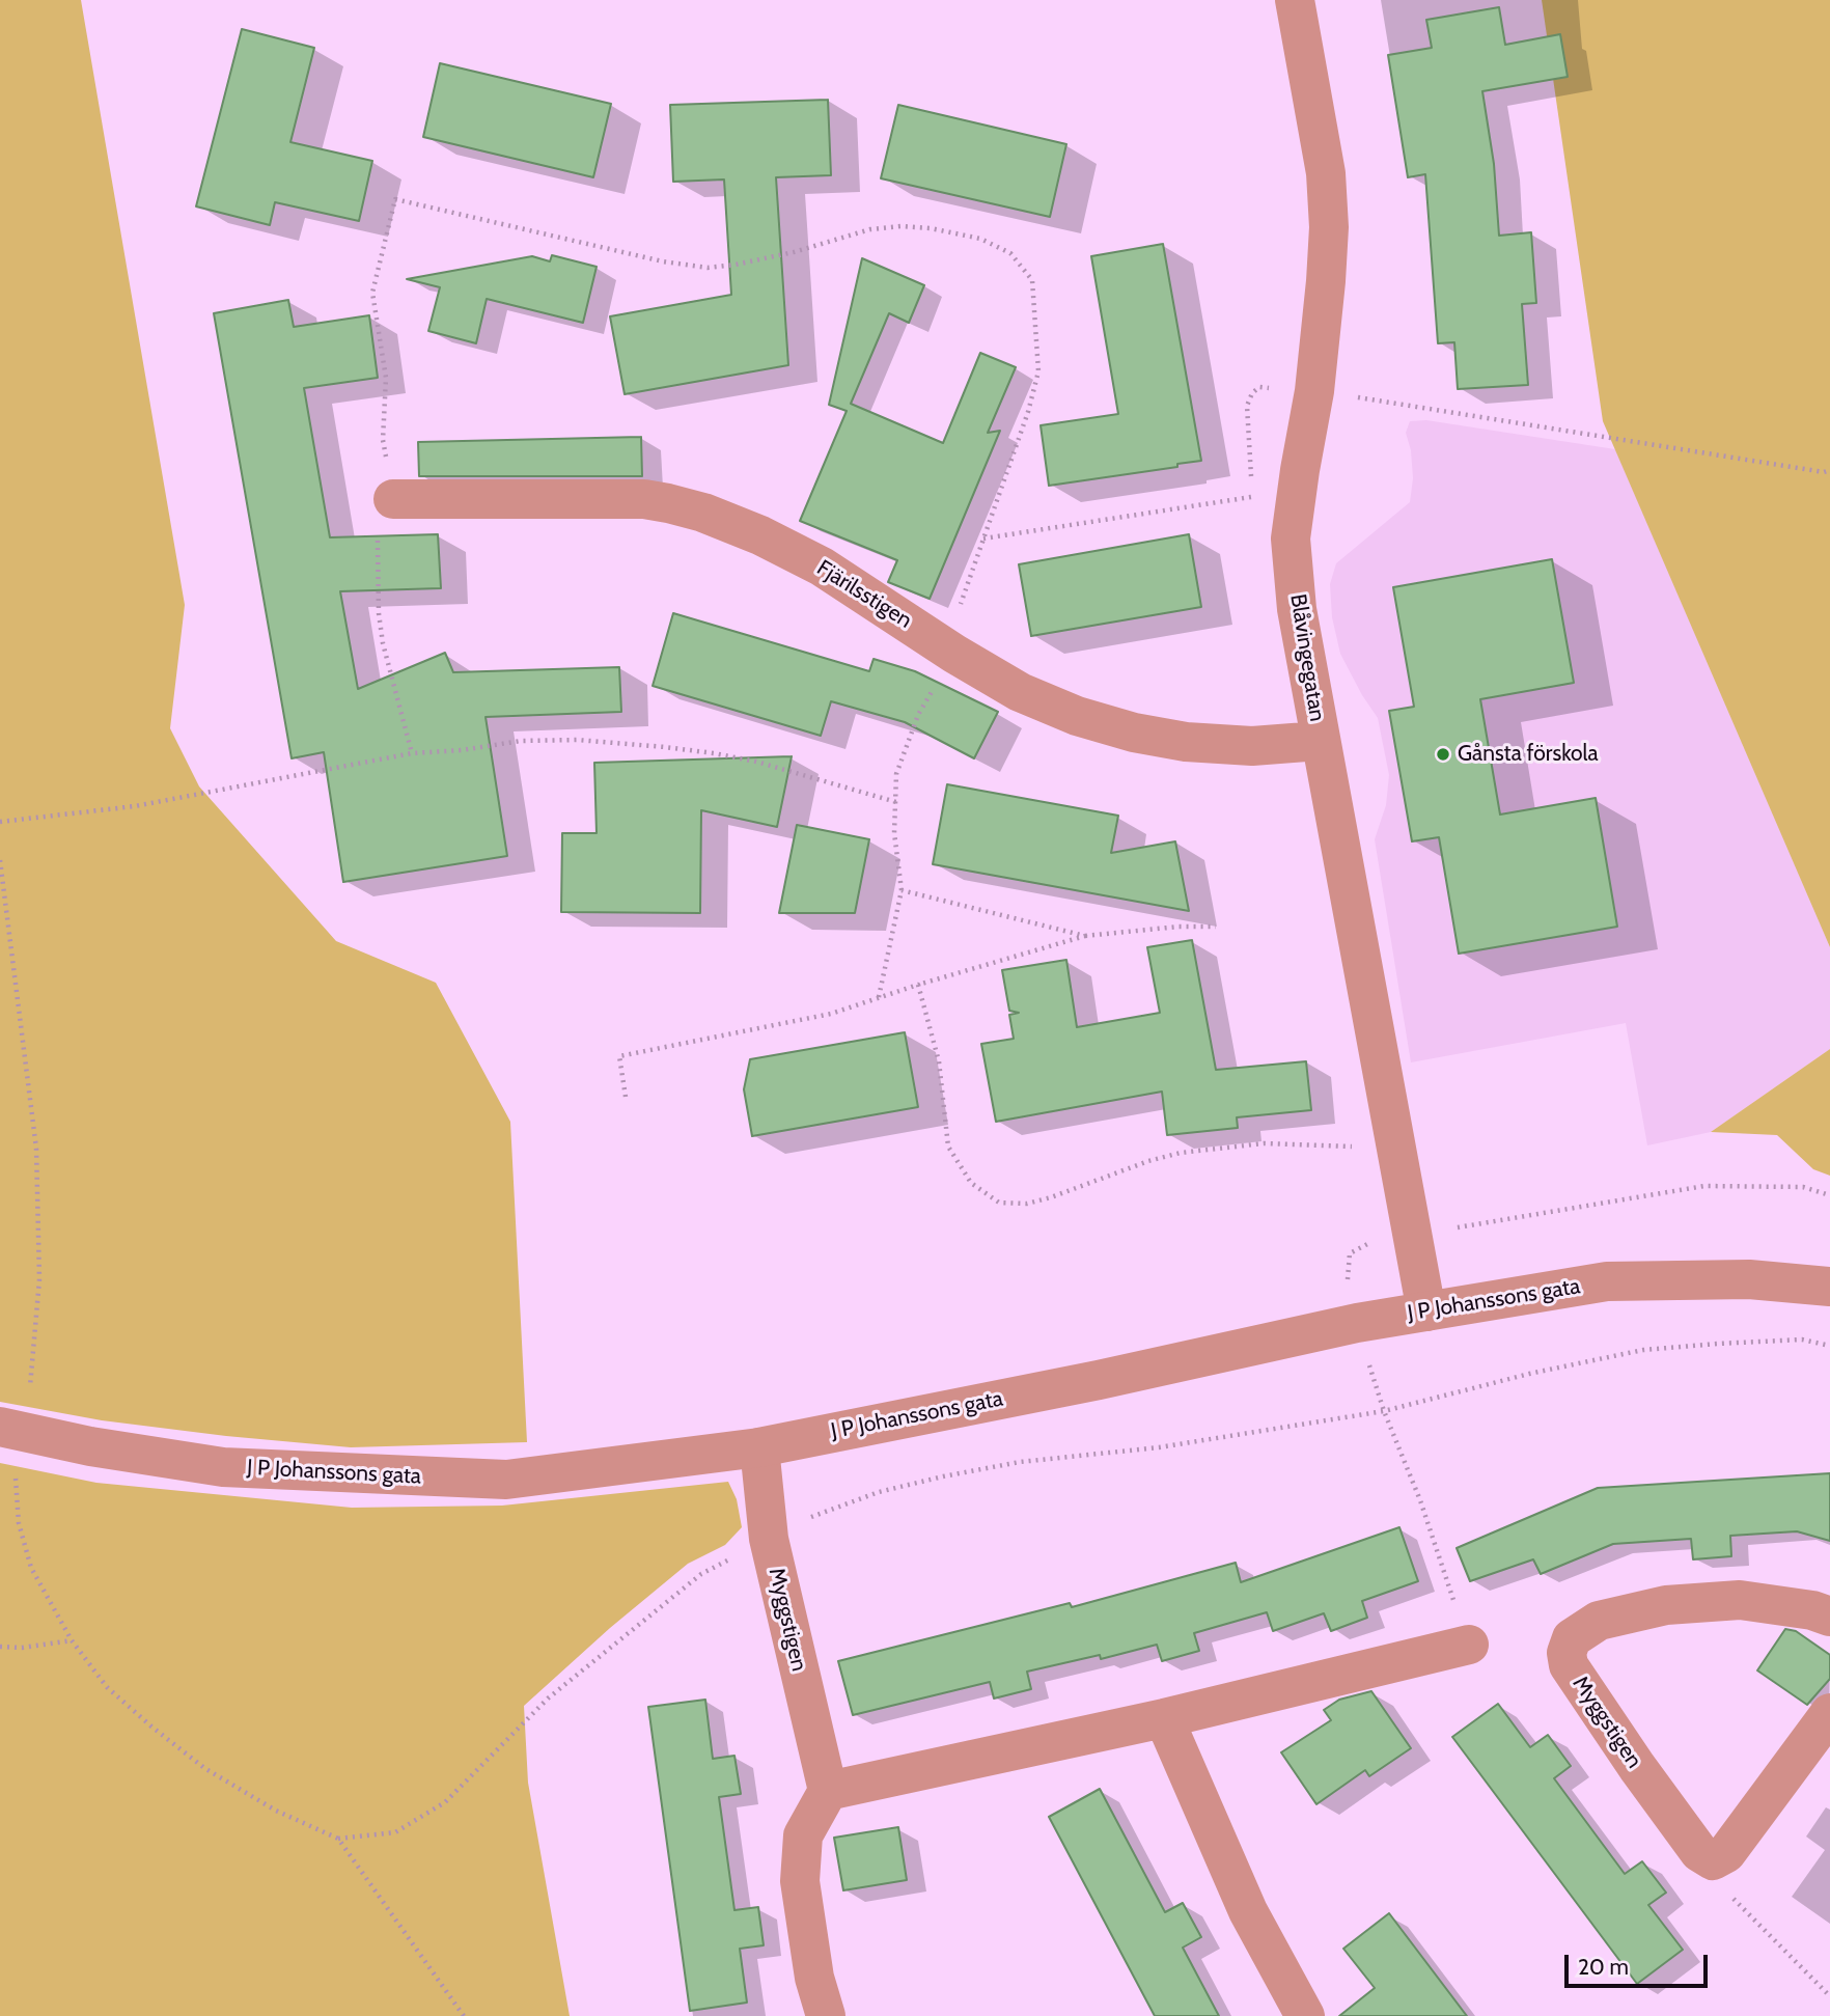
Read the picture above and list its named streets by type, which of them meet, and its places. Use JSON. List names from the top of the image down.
{
  "streets": {
    "street": [
      "Fjärilsstigen",
      "Blåvingegatan",
      "J P Johanssons gata",
      "Myggstigen"
    ]
  },
  "crossings": [
    ["Fjärilsstigen", "Blåvingegatan"],
    ["Blåvingegatan", "J P Johanssons gata"],
    ["J P Johanssons gata", "Myggstigen"]
  ],
  "places": ["Gånsta förskola"],
  "scale_bar": "20 m"
}
